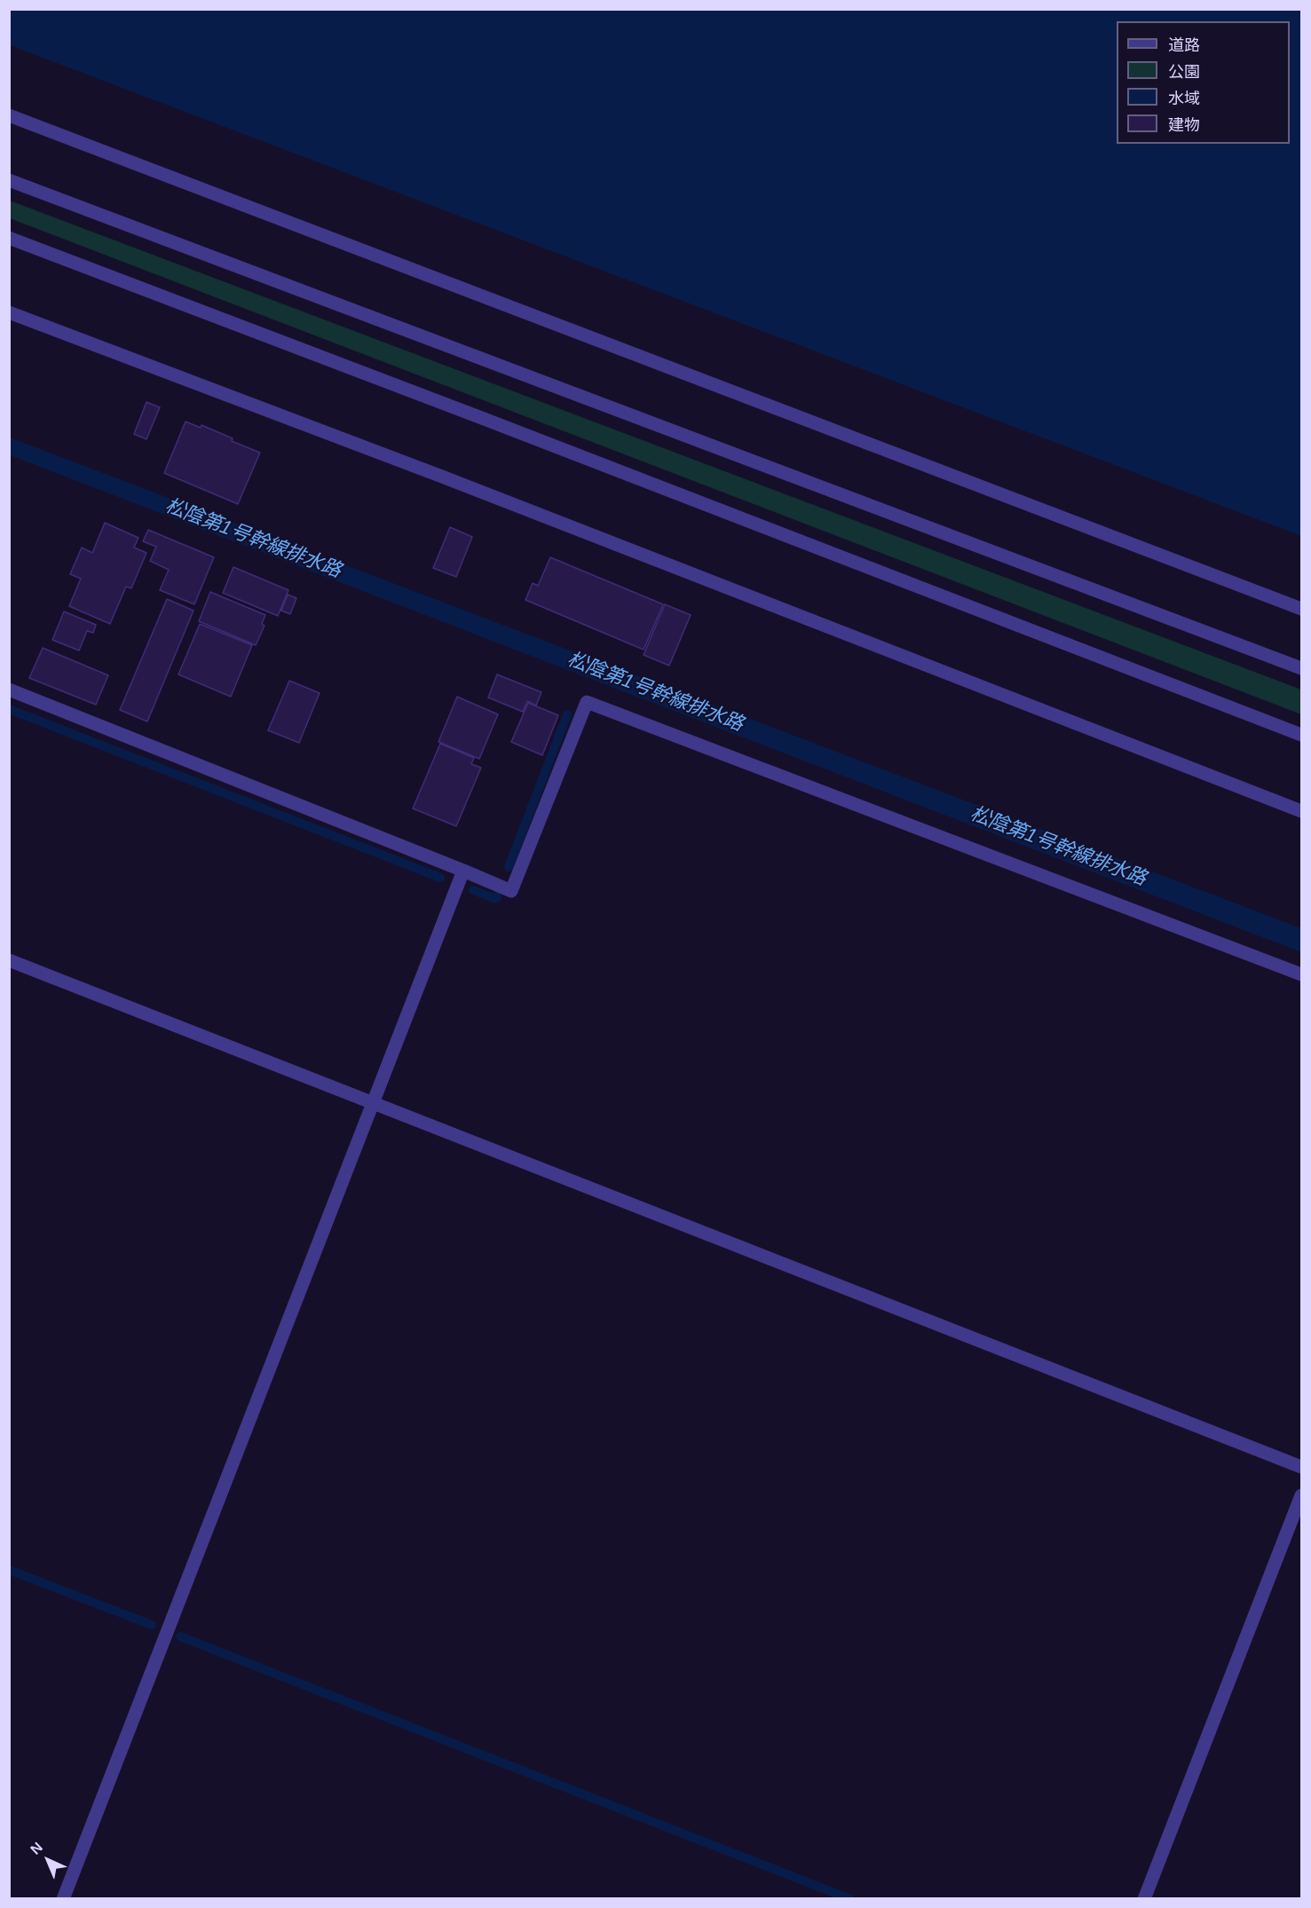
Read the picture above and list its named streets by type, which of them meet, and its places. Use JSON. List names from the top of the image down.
{
  "water": ["松陰第1号幹線排水路"],
  "legend": [
    "道路",
    "公園",
    "水域",
    "建物"
  ],
  "north": "top left"
}
